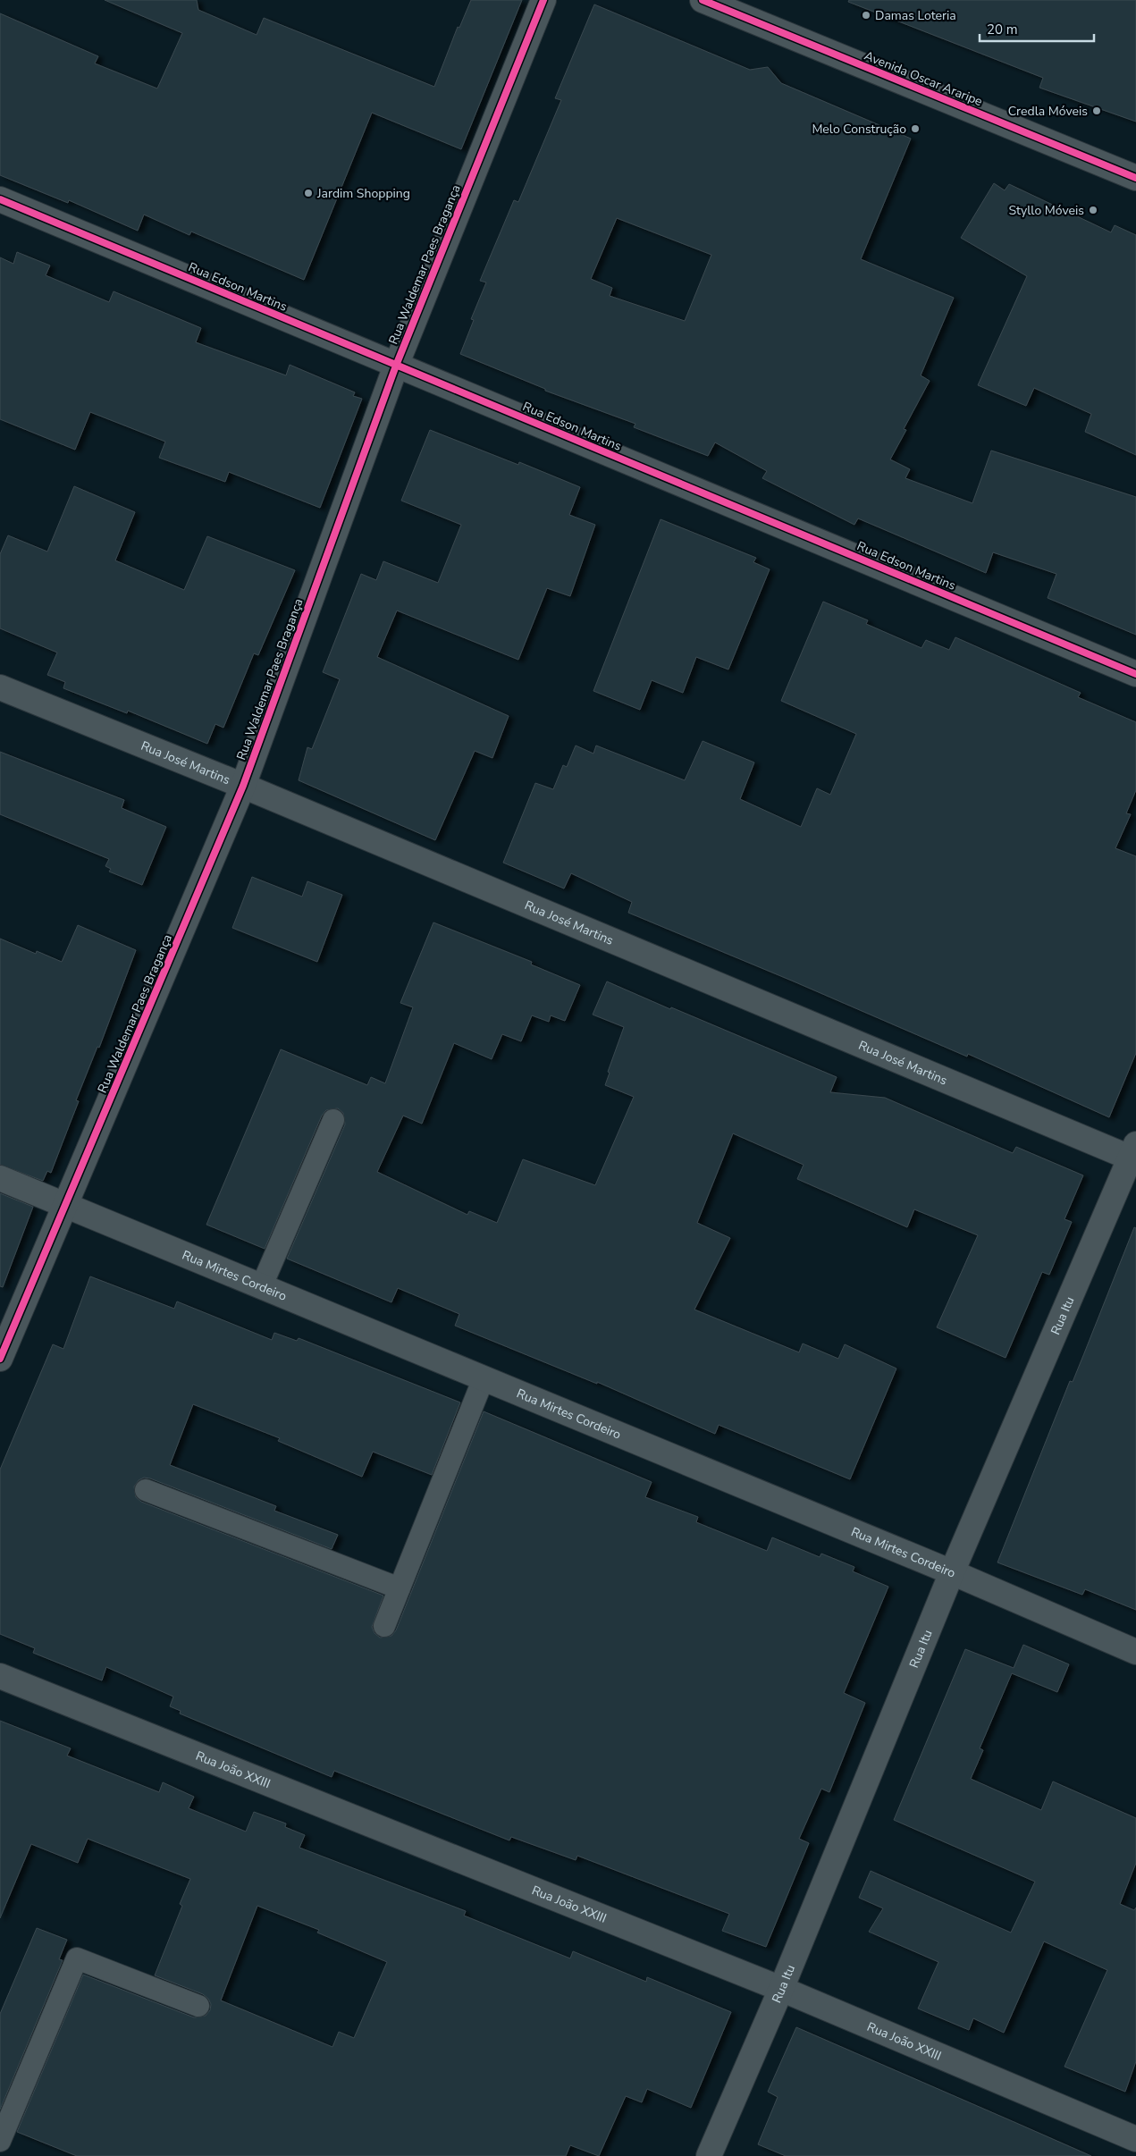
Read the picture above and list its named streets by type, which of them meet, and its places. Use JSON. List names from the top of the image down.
{
  "streets": {
    "street": [
      "Avenida Oscar Araripe",
      "Rua Waldemar Paes Bragança",
      "Rua Edson Martins",
      "Rua José Martins",
      "Rua Mirtes Cordeiro",
      "Rua Itu",
      "Rua João XXIII"
    ]
  },
  "crossings": [
    ["Rua Waldemar Paes Bragança", "Rua Edson Martins"],
    ["Rua Waldemar Paes Bragança", "Rua José Martins"],
    ["Rua Waldemar Paes Bragança", "Rua Mirtes Cordeiro"],
    ["Rua José Martins", "Rua Itu"],
    ["Rua Mirtes Cordeiro", "Rua Itu"],
    ["Rua Itu", "Rua João XXIII"]
  ],
  "places": [
    "Damas Loteria",
    "Credla Móveis",
    "Melo Construção",
    "Jardim Shopping",
    "Styllo Móveis"
  ],
  "scale_bar": "20 m"
}
